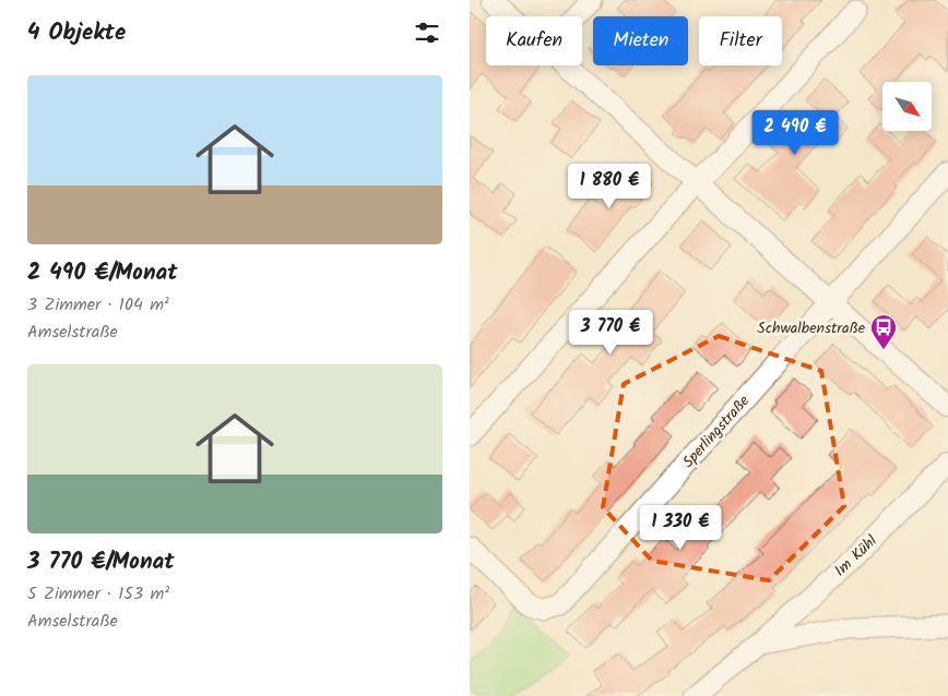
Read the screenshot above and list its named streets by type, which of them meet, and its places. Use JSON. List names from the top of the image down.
{
  "streets": {
    "street": ["Sperlingstraße", "Im Kühl"]
  },
  "places": {
    "bus stop": ["Schwalbenstraße"]
  },
  "north": "bottom right",
  "page": {
    "heading": "4 Objekte",
    "chip": ["Kaufen", "Mieten", "Filter"],
    "list": [
      {
        "name": "2 490 €/Monat",
        "note": "3 Zimmer · 104 m² · Amselstraße"
      },
      {
        "name": "3 770 €/Monat",
        "note": "5 Zimmer · 153 m² · Amselstraße"
      }
    ],
    "price": [
      "2 490 €",
      "1 880 €",
      "3 770 €",
      "1 330 €"
    ]
  }
}
